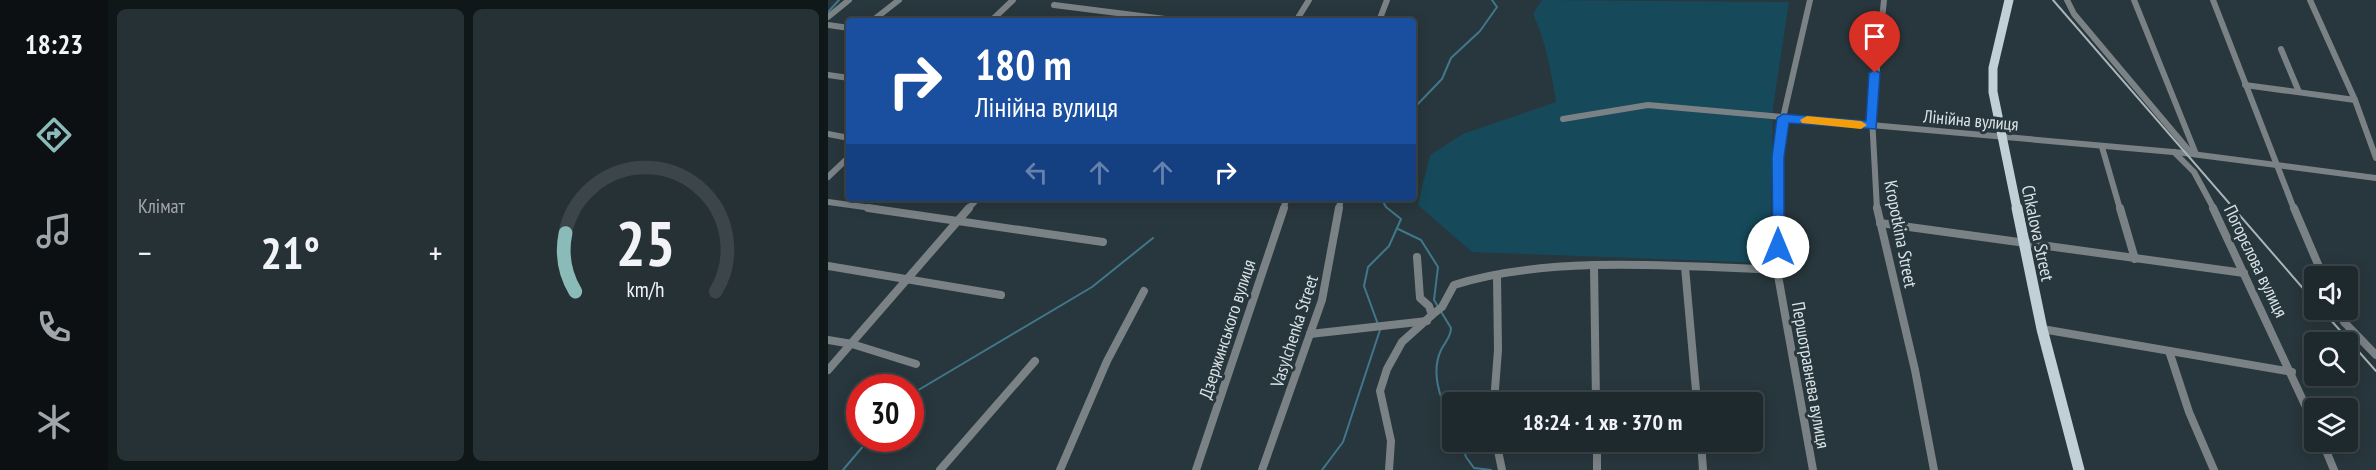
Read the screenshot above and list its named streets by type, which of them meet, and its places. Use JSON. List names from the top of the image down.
{
  "streets": {
    "main road": ["Chkalova Street"],
    "street": [
      "Лінійна вулиця",
      "Kropotkina Street",
      "Погорєлова вулиця",
      "Дзержинського вулиця",
      "Vasylchenka Street",
      "Першотравнева вулиця"
    ]
  },
  "crossings": [
    ["Лінійна вулиця", "Chkalova Street"],
    ["Лінійна вулиця", "Kropotkina Street"],
    ["Лінійна вулиця", "Погорєлова вулиця"],
    ["Лінійна вулиця", "Першотравнева вулиця"]
  ],
  "page": {
    "tabs": "18:23",
    "tile": "Клімат",
    "turn": ["180 m", "Лінійна вулиця"],
    "heat": ["−", "21°", "+"],
    "limit": "30",
    "trip": "18:24 · 1 хв · 370 m",
    "gauge": ["25", "km/h"]
  }
}
